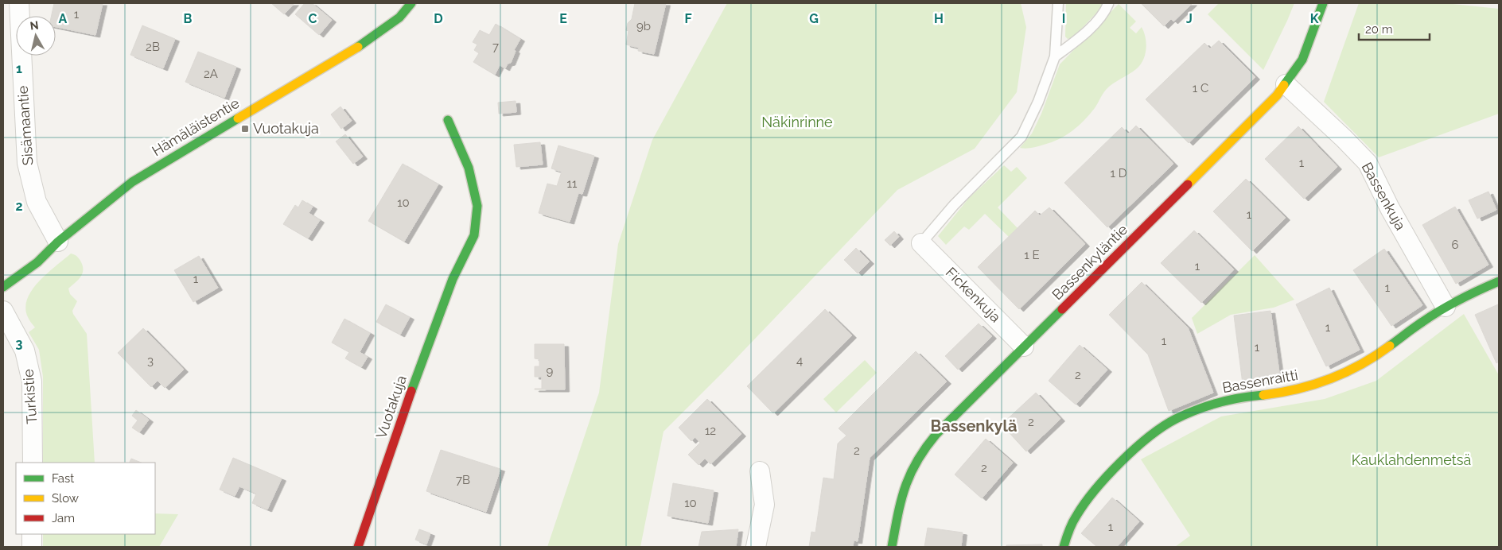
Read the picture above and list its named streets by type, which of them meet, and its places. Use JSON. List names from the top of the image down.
{
  "streets": {
    "street": [
      "Sisämaantie",
      "Hämäläistentie",
      "Bassenkuja",
      "Bassenkyläntie",
      "Fickenkuja",
      "Bassenraitti",
      "Turkistie",
      "Vuotakuja"
    ]
  },
  "crossings": [
    ["Sisämaantie", "Hämäläistentie"],
    ["Bassenkuja", "Bassenkyläntie"],
    ["Bassenkuja", "Bassenraitti"],
    ["Bassenkyläntie", "Fickenkuja"]
  ],
  "districts": ["Bassenkylä"],
  "parks": ["Näkinrinne", "Kauklahdenmetsä"],
  "places": {
    "transit": ["Vuotakuja"]
  },
  "house_numbers": [
    "1",
    "9b",
    "2B",
    "7",
    "2A",
    "1 C",
    "1",
    "1 D",
    "11",
    "10",
    "1",
    "6",
    "1 E",
    "1",
    "1",
    "1",
    "1",
    "1",
    "1",
    "3",
    "4",
    "9",
    "2",
    "2",
    "12",
    "2",
    "2",
    "7B",
    "10",
    "1"
  ],
  "legend": ["Fast", "Slow", "Jam"],
  "scale_bar": "20 m",
  "north": "top",
  "grid": {
    "columns": [
      "A",
      "B",
      "C",
      "D",
      "E",
      "F",
      "G",
      "H",
      "I",
      "J",
      "K"
    ],
    "rows": ["1", "2", "3"]
  }
}
